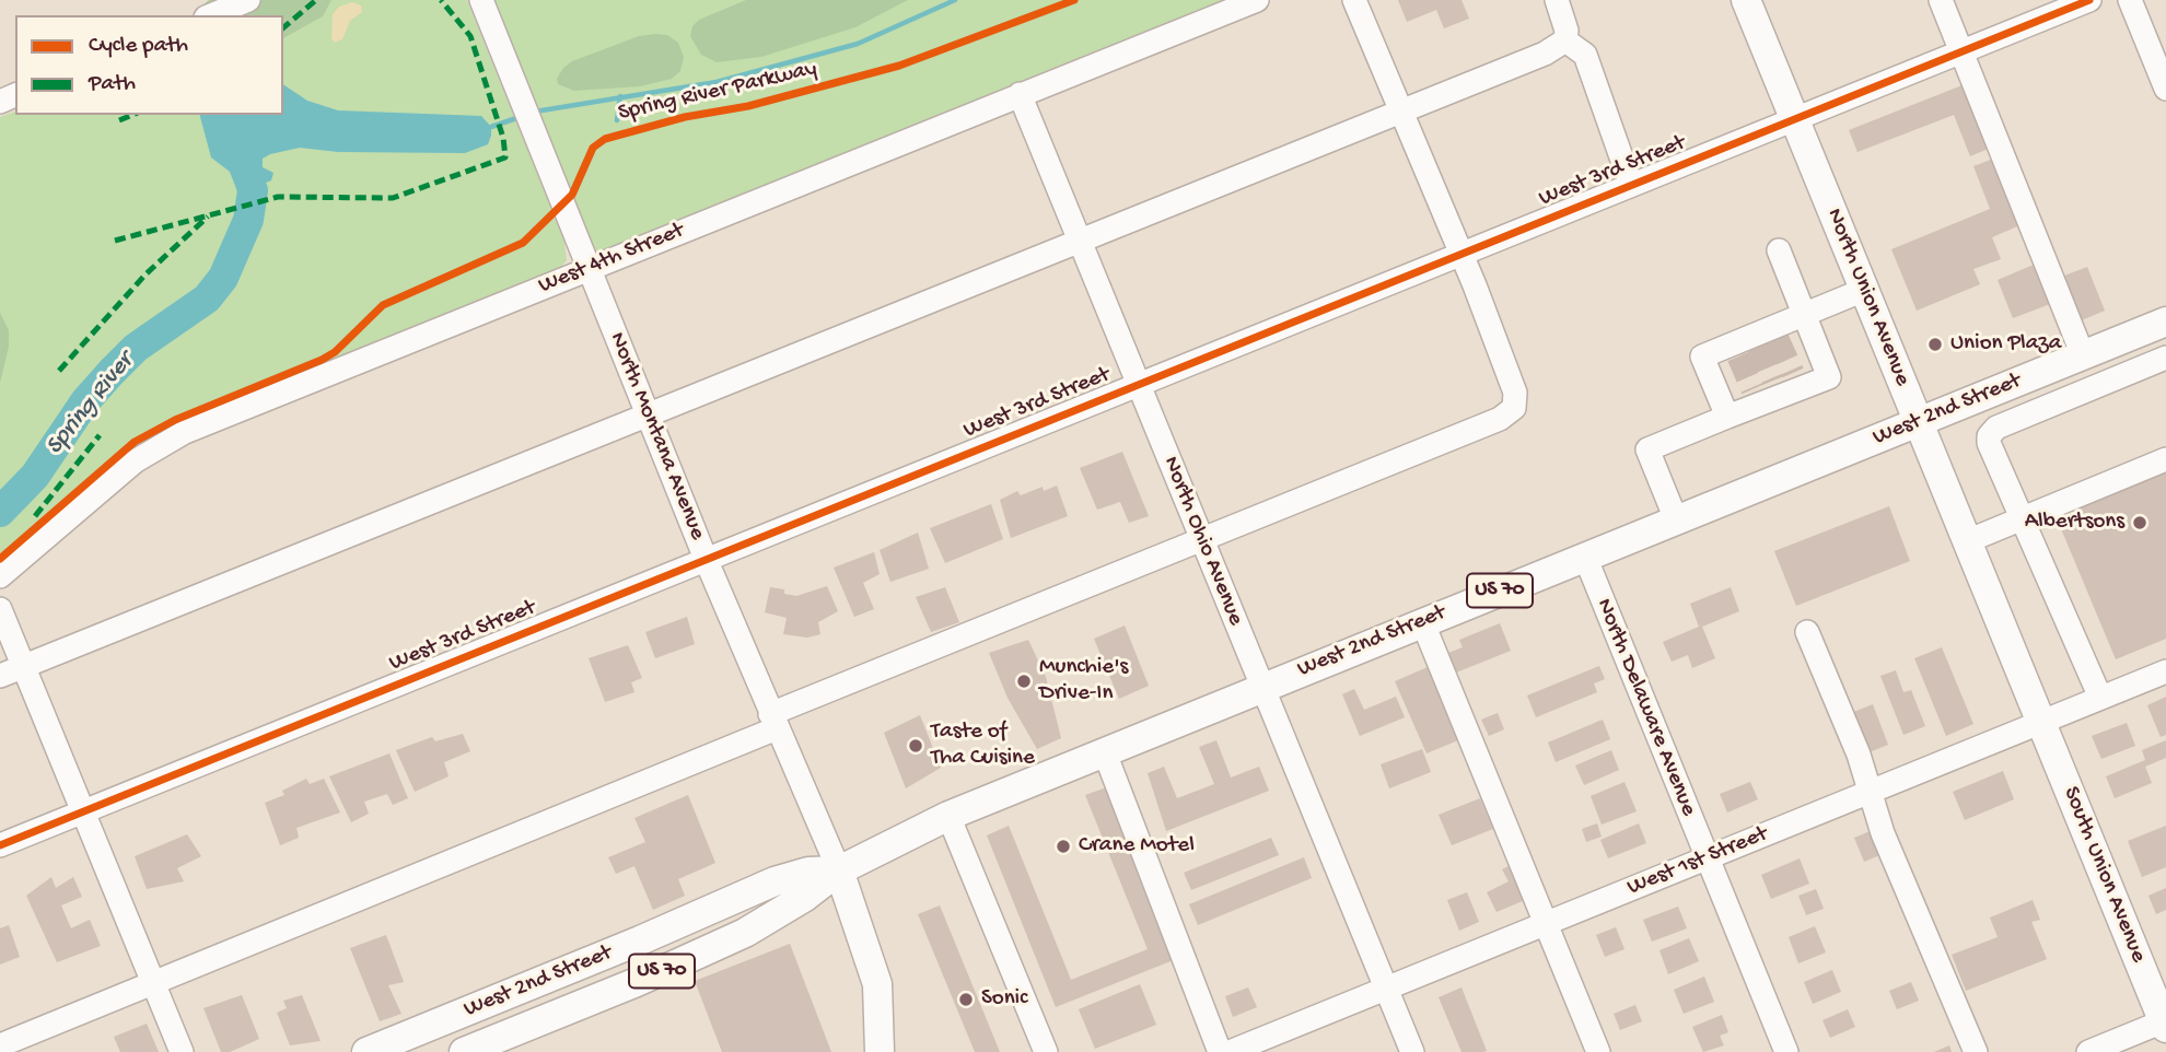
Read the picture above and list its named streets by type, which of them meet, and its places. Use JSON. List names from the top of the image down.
{
  "streets": {
    "main road": [
      "North Union Avenue",
      "West 2nd Street",
      "US 70",
      "South Union Avenue"
    ],
    "street": [
      "West 3rd Street",
      "West 4th Street",
      "North Montana Avenue",
      "North Ohio Avenue",
      "North Delaware Avenue",
      "West 1st Street"
    ],
    "cycle path": ["Spring River Parkway"]
  },
  "crossings": [
    ["West 3rd Street", "North Union Avenue"],
    ["West 3rd Street", "North Montana Avenue"],
    ["West 3rd Street", "North Ohio Avenue"],
    ["West 4th Street", "North Montana Avenue"],
    ["West 4th Street", "North Ohio Avenue"],
    ["North Union Avenue", "West 2nd Street"],
    ["North Union Avenue", "West 1st Street"],
    ["North Union Avenue", "South Union Avenue"],
    ["West 2nd Street", "North Montana Avenue"],
    ["West 2nd Street", "North Ohio Avenue"],
    ["West 2nd Street", "North Delaware Avenue"],
    ["North Ohio Avenue", "West 1st Street"],
    ["North Delaware Avenue", "West 1st Street"],
    ["West 1st Street", "South Union Avenue"]
  ],
  "water": ["Spring River"],
  "places": [
    "Union Plaza",
    "Albertsons",
    "Munchie's Drive-In",
    "Taste of Tha Cuisine",
    "Crane Motel",
    "Sonic"
  ],
  "legend": ["Cycle path", "Path"]
}
